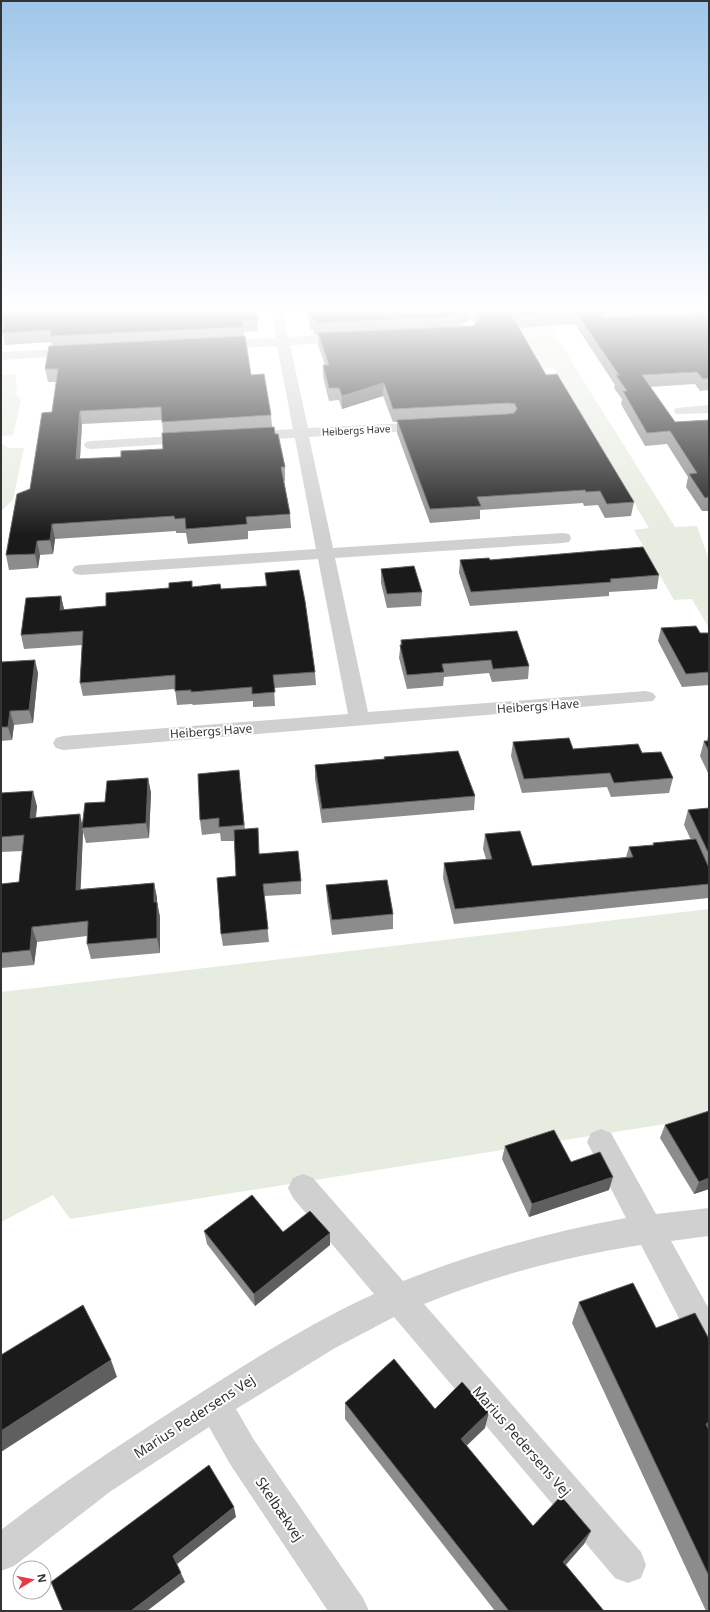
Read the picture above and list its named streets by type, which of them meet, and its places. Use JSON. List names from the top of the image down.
{
  "streets": {
    "street": ["Heibergs Have", "Marius Pedersens Vej", "Skelbækvej"]
  },
  "crossings": [
    ["Marius Pedersens Vej", "Skelbækvej"]
  ],
  "north": "right"
}
